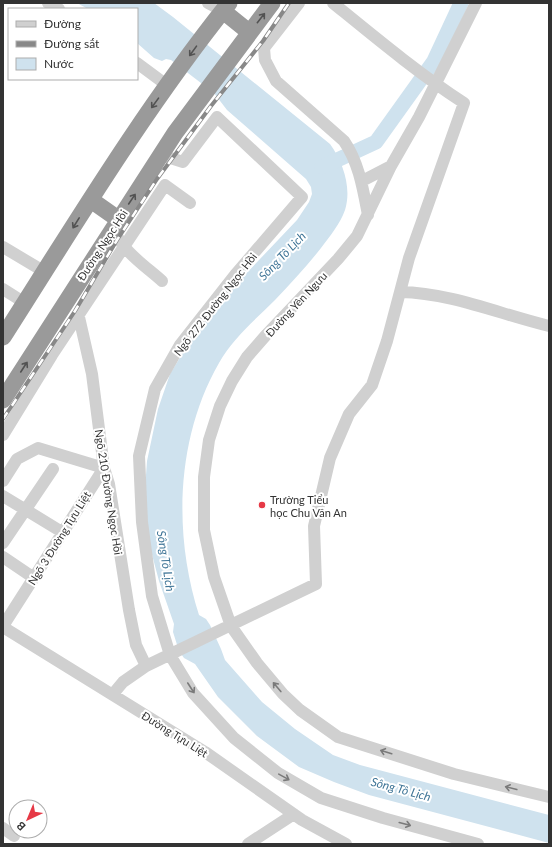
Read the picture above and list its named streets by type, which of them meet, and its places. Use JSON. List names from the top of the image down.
{
  "streets": {
    "highway": ["Đường Ngọc Hồi"],
    "street": [
      "Ngõ 272 Đường Ngọc Hồi",
      "Đường Yên Ngưu",
      "Ngõ 210 Đường Ngọc Hồi",
      "Ngõ 3 Đường Tựu Liệt",
      "Đường Tựu Liệt"
    ]
  },
  "crossings": [
    ["Đường Ngọc Hồi", "Ngõ 272 Đường Ngọc Hồi"],
    ["Ngõ 210 Đường Ngọc Hồi", "Ngõ 3 Đường Tựu Liệt"],
    ["Ngõ 3 Đường Tựu Liệt", "Đường Tựu Liệt"]
  ],
  "water": ["Sông Tô Lịch"],
  "places": ["Trường Tiểu học Chu Văn An"],
  "legend": ["Đường", "Đường sắt", "Nước"],
  "north": "bottom left"
}
